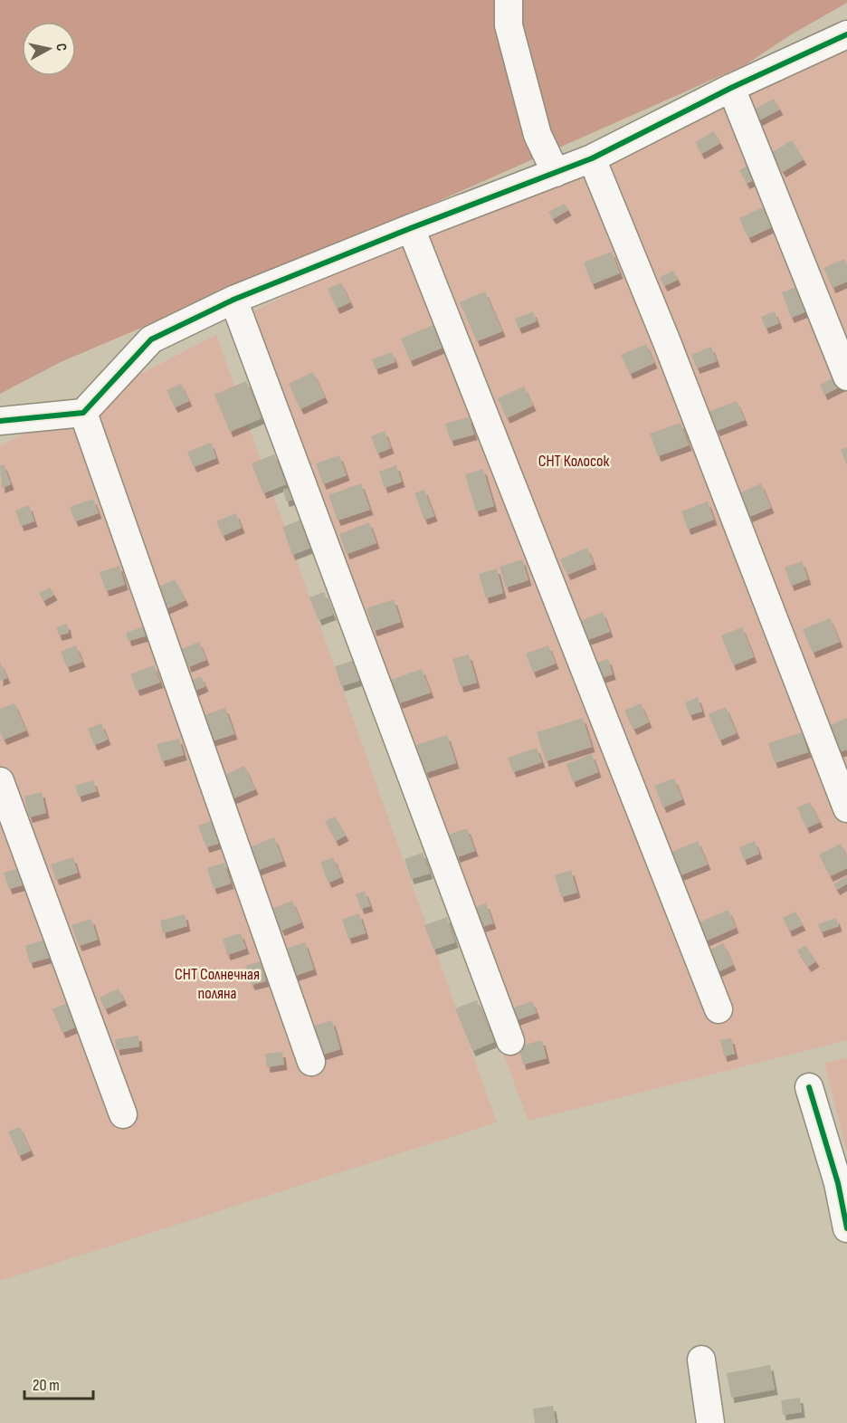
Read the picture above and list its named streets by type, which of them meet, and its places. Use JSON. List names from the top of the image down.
{
  "parks": ["СНТ Колосок", "СНТ Солнечная поляна"],
  "scale_bar": "20 m",
  "north": "right"
}
